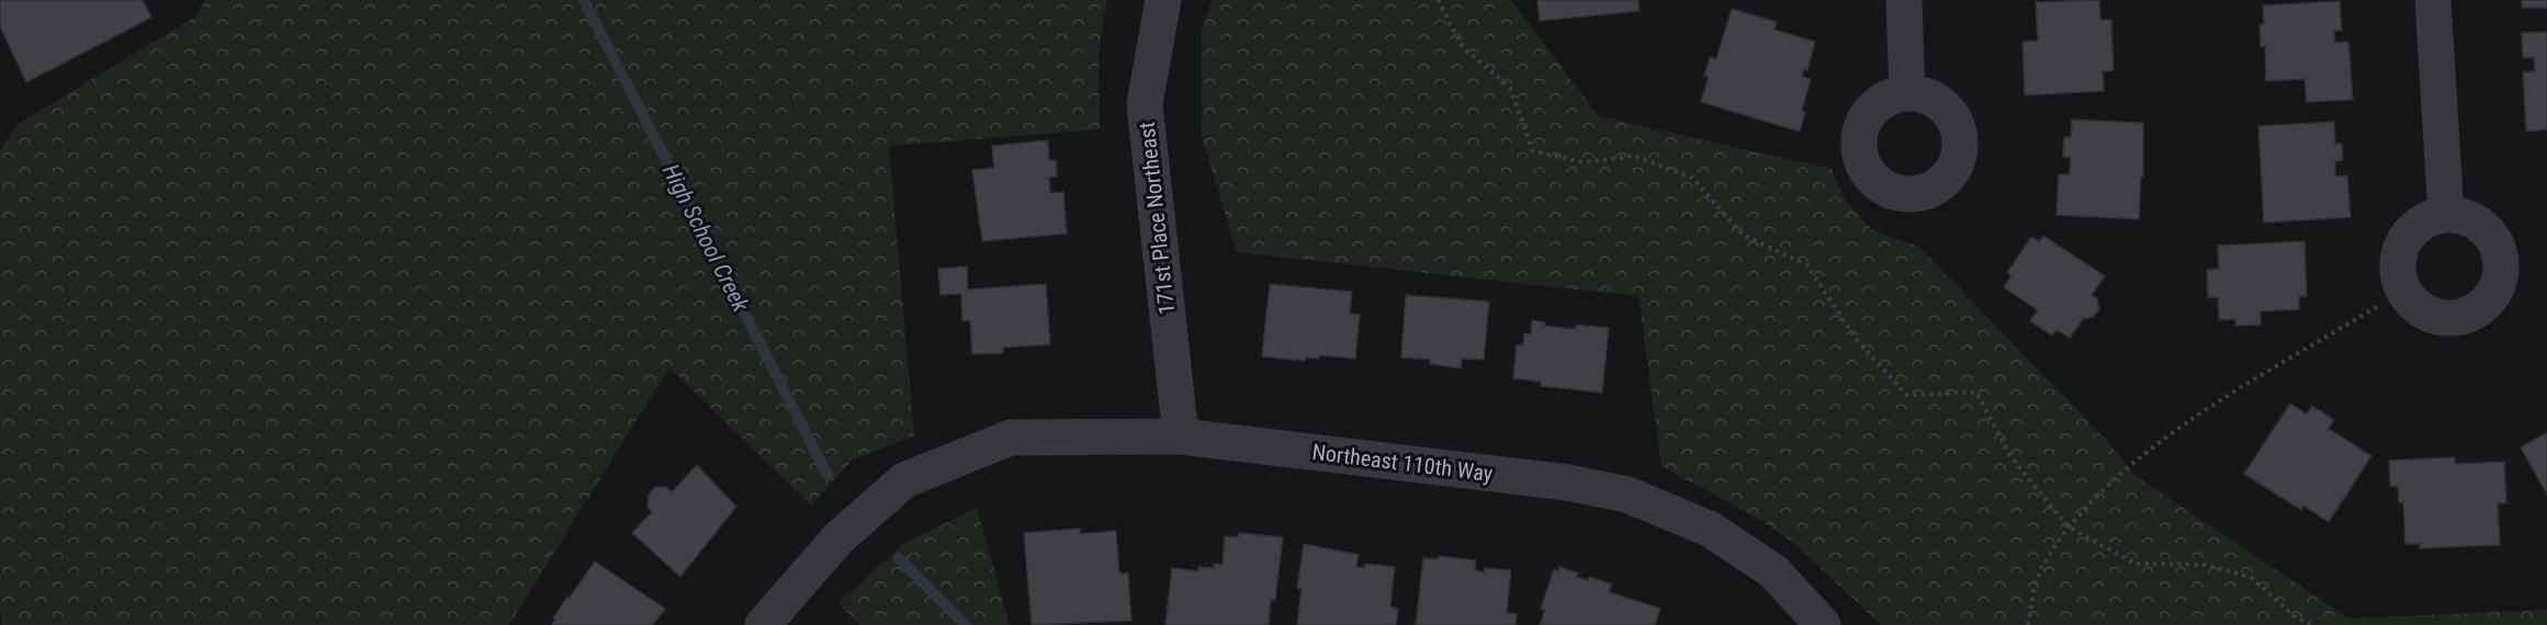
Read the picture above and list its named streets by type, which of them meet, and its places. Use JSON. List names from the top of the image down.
{
  "streets": {
    "street": ["171st Place Northeast", "Northeast 110th Way"]
  },
  "crossings": [
    ["171st Place Northeast", "Northeast 110th Way"]
  ],
  "water": ["High School Creek"]
}
